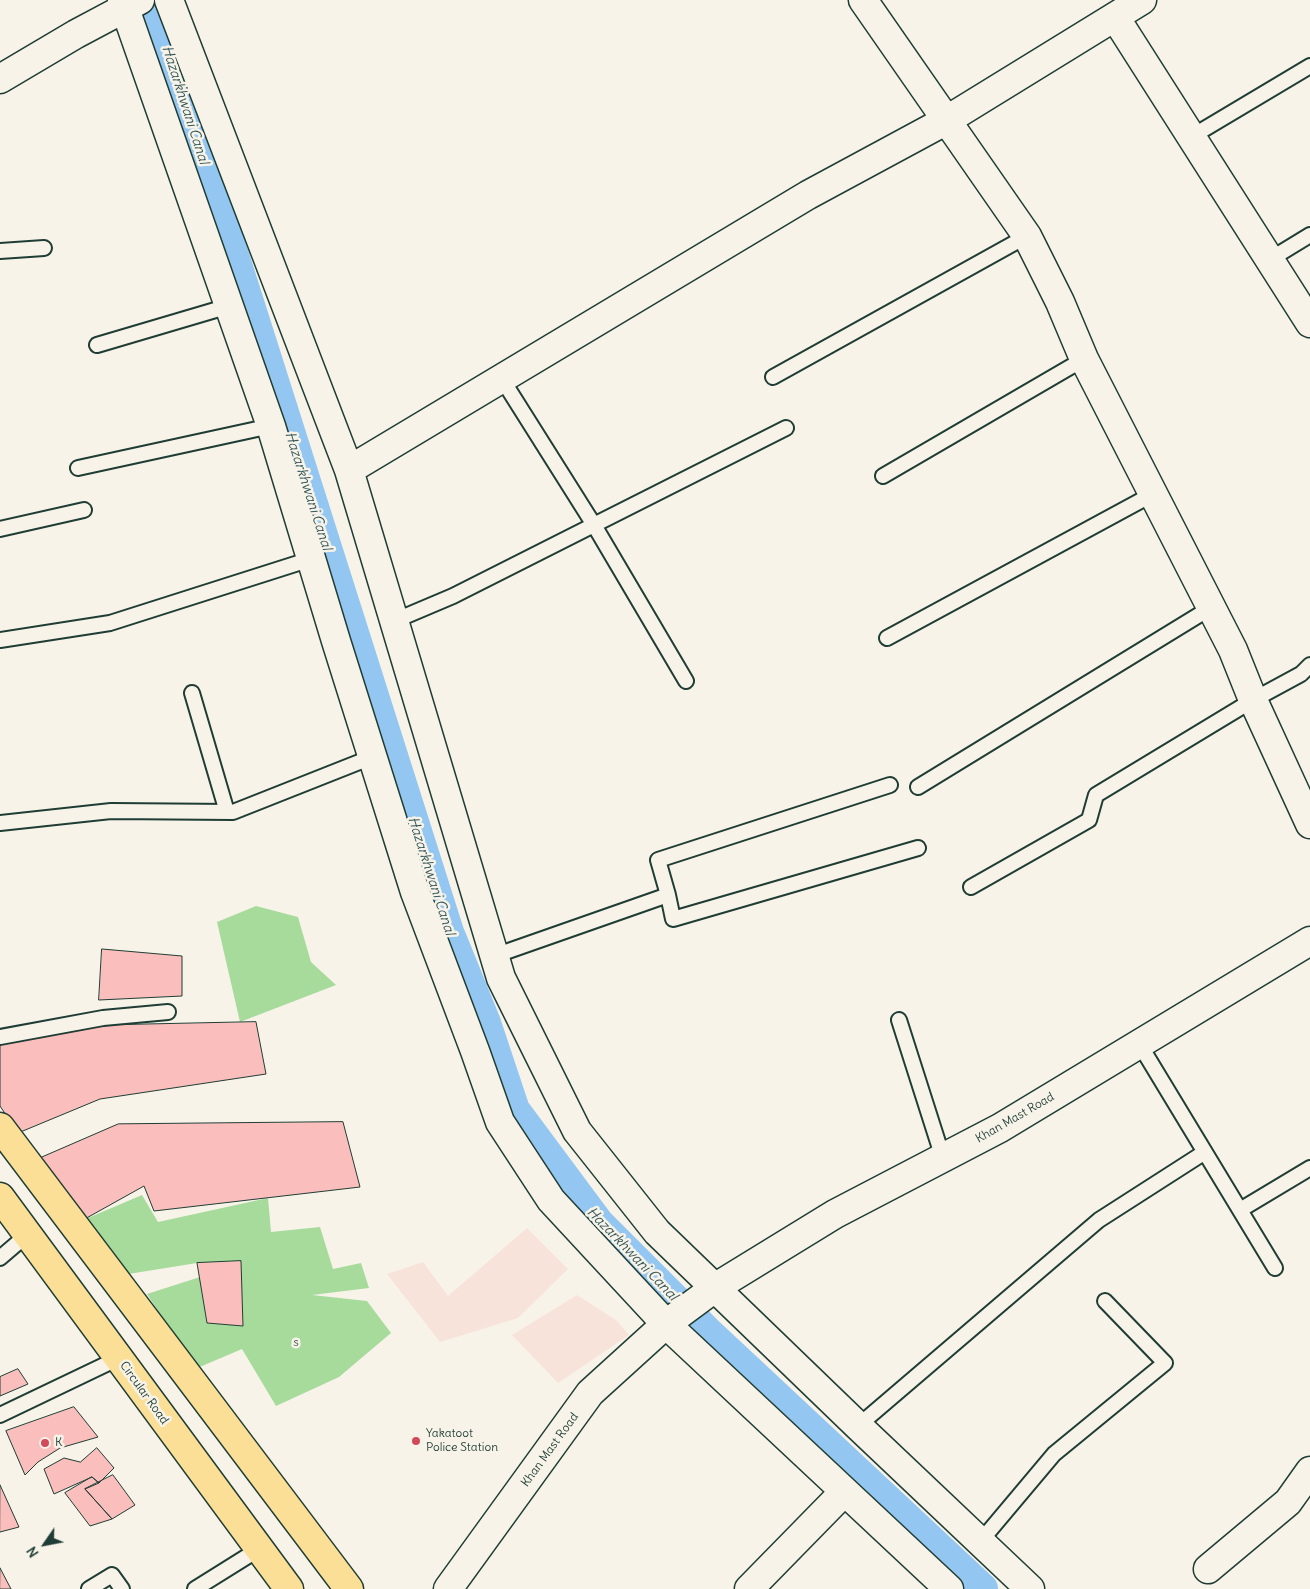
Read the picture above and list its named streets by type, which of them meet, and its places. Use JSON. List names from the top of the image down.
{
  "streets": {
    "main road": ["Circular Road"],
    "street": ["Khan Mast Road"]
  },
  "water": ["Hazarkhwani Canal"],
  "parks": ["s"],
  "places": ["Yakatoot Police Station", "K"],
  "north": "bottom left"
}
